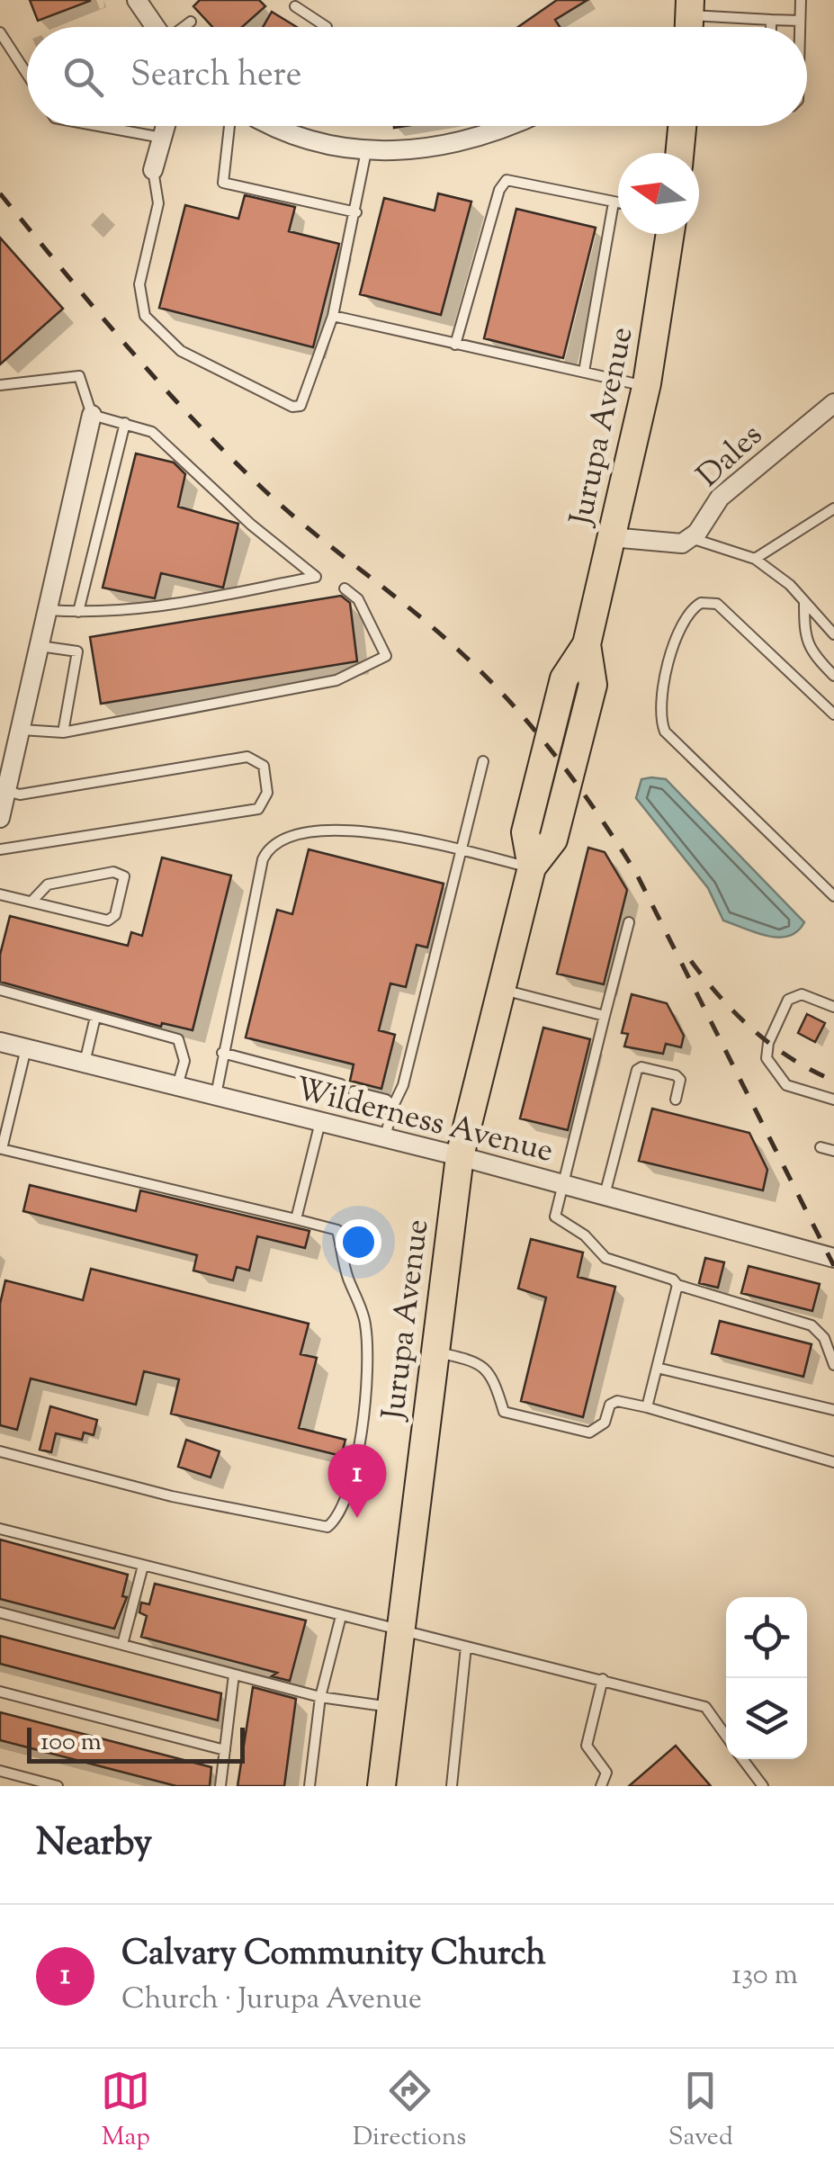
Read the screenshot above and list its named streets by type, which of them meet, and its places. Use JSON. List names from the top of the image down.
{
  "streets": {
    "main road": ["Jurupa Avenue"],
    "street": ["Dales", "Wilderness Avenue"]
  },
  "crossings": [
    ["Jurupa Avenue", "Wilderness Avenue"]
  ],
  "scale_bar": "100 m",
  "north": "left",
  "page": {
    "search": "Search here",
    "pins": "1",
    "scale": "100 m",
    "heading": "Nearby",
    "list": [
      {
        "mark": "1",
        "name": "Calvary Community Church",
        "note": "Church · Jurupa Avenue",
        "value": "130 m"
      }
    ],
    "nav": ["Map", "Directions", "Saved"]
  }
}
